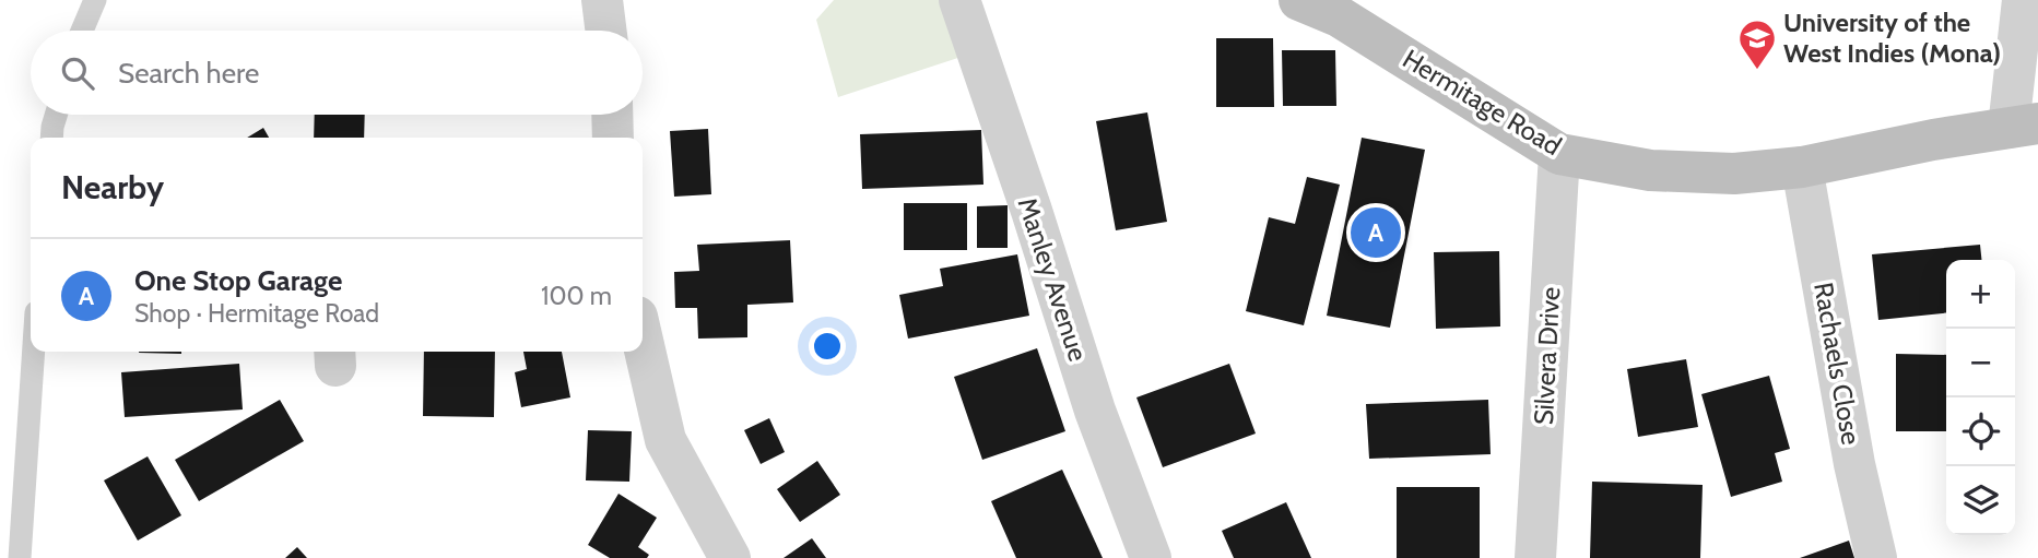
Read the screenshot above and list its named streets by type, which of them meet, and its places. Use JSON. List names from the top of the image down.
{
  "streets": {
    "street": [
      "Hermitage Road",
      "Manley Avenue",
      "Silvera Drive",
      "Rachaels Close"
    ]
  },
  "crossings": [
    ["Hermitage Road", "Silvera Drive"],
    ["Hermitage Road", "Rachaels Close"]
  ],
  "places": {
    "school or university": ["University of the West Indies (Mona)"]
  },
  "page": {
    "search": "Search here",
    "heading": "Nearby",
    "pins": "A",
    "list": [
      {
        "mark": "A",
        "name": "One Stop Garage",
        "note": "Shop · Hermitage Road",
        "value": "100 m"
      }
    ],
    "map_buttons": ["+", "−"]
  }
}
